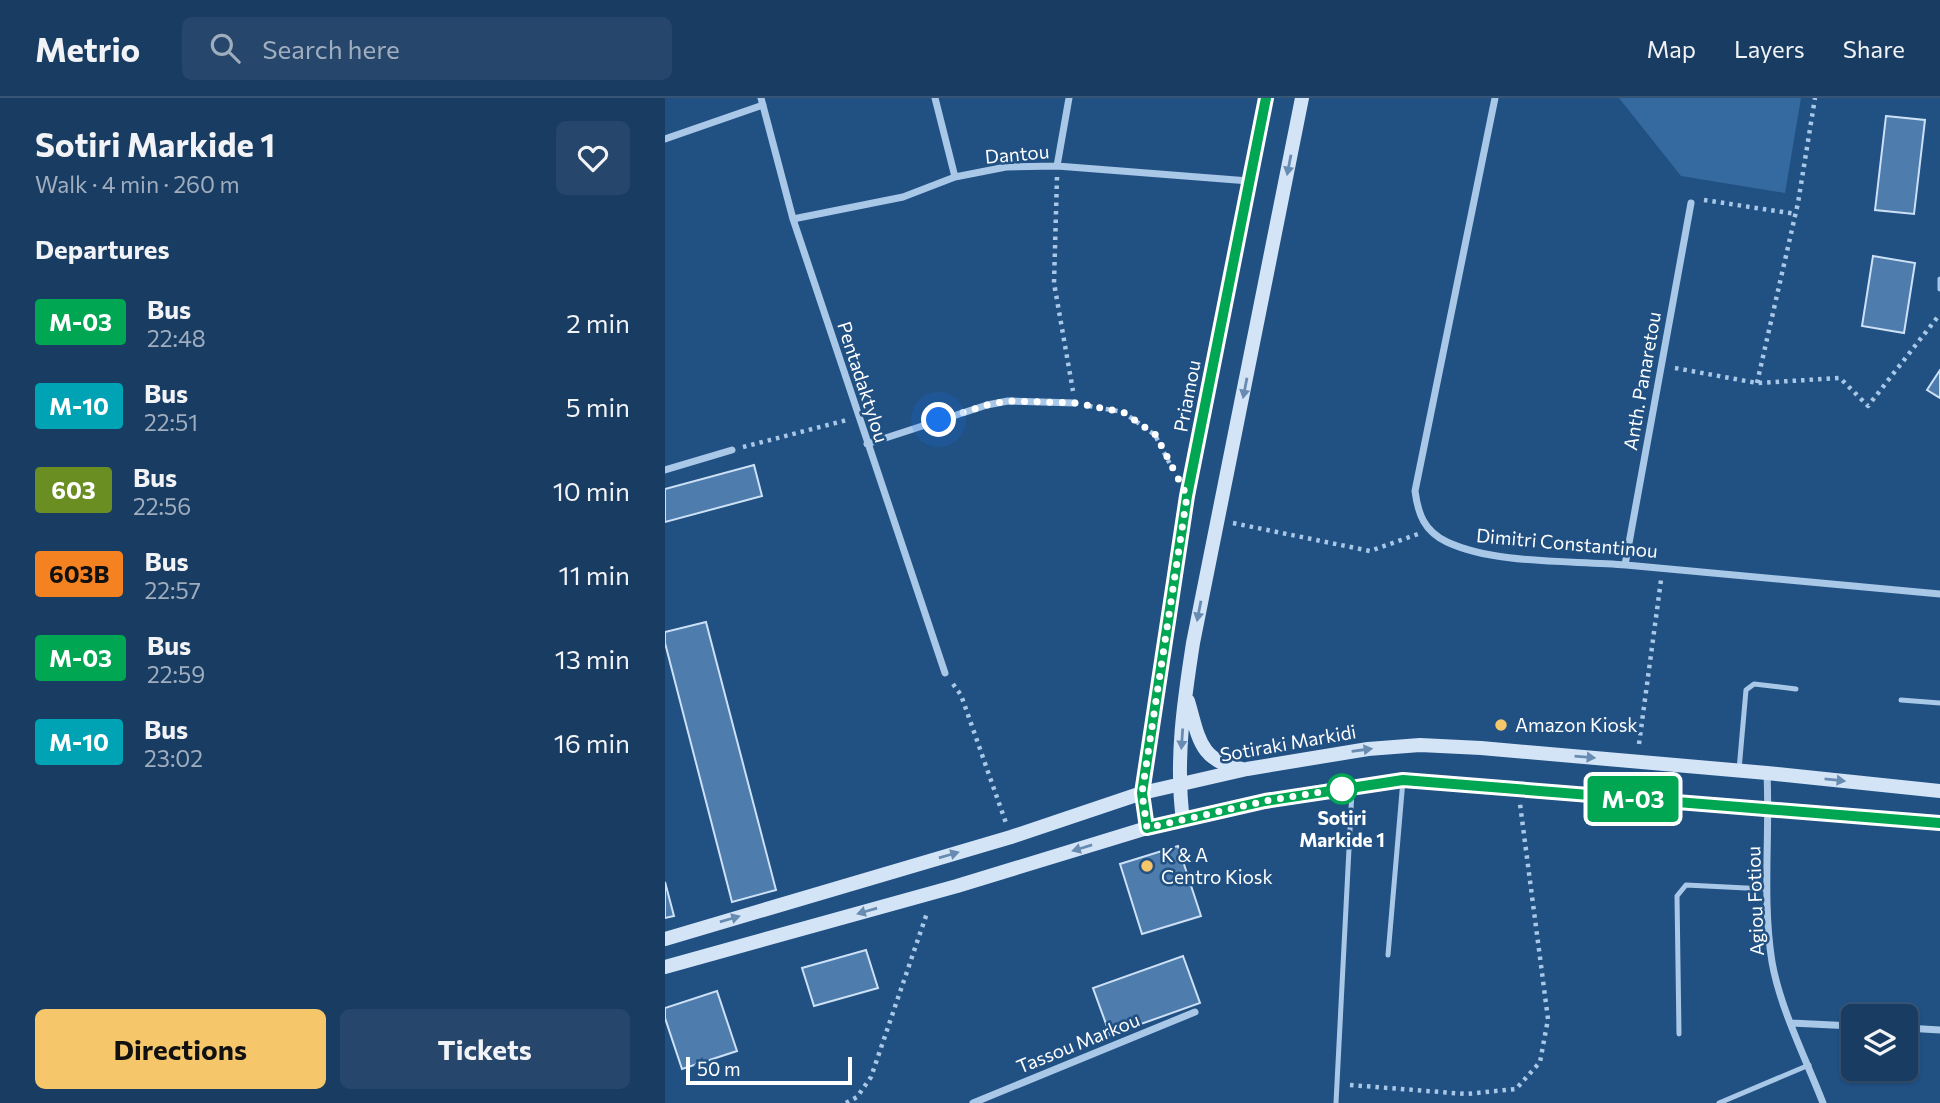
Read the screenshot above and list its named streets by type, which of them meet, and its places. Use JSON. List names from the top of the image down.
{
  "streets": {
    "street": [
      "Dantou",
      "Anth. Panaretou",
      "Pentadaktylou",
      "Priamou",
      "Dimitri Constantinou",
      "Sotiraki Markidi",
      "Agiou Fotiou",
      "Tassou Markou"
    ]
  },
  "crossings": [
    ["Dantou", "Pentadaktylou"],
    ["Dantou", "Priamou"],
    ["Anth. Panaretou", "Dimitri Constantinou"],
    ["Priamou", "Sotiraki Markidi"],
    ["Sotiraki Markidi", "Agiou Fotiou"]
  ],
  "places": ["Amazon Kiosk", "Sotiri Markide 1", "K & A Centro Kiosk"],
  "lines": ["bus line M-03"],
  "scale_bar": "50 m",
  "page": {
    "header": "Metrio",
    "search": "Search here",
    "nav": ["Map", "Layers", "Share"],
    "heading": [
      ["Sotiri Markide 1", "Walk · 4 min · 260 m"],
      "Departures"
    ],
    "on_map": "M-03",
    "list": [
      {
        "mark": "M-03",
        "name": "Bus",
        "note": "22:48",
        "value": "2 min"
      },
      {
        "mark": "M-10",
        "name": "Bus",
        "note": "22:51",
        "value": "5 min"
      },
      {
        "mark": "603",
        "name": "Bus",
        "note": "22:56",
        "value": "10 min"
      },
      {
        "mark": "603B",
        "name": "Bus",
        "note": "22:57",
        "value": "11 min"
      },
      {
        "mark": "M-03",
        "name": "Bus",
        "note": "22:59",
        "value": "13 min"
      },
      {
        "mark": "M-10",
        "name": "Bus",
        "note": "23:02",
        "value": "16 min"
      }
    ],
    "buttons": ["Directions", "Tickets"],
    "scale": "50 m"
  }
}
